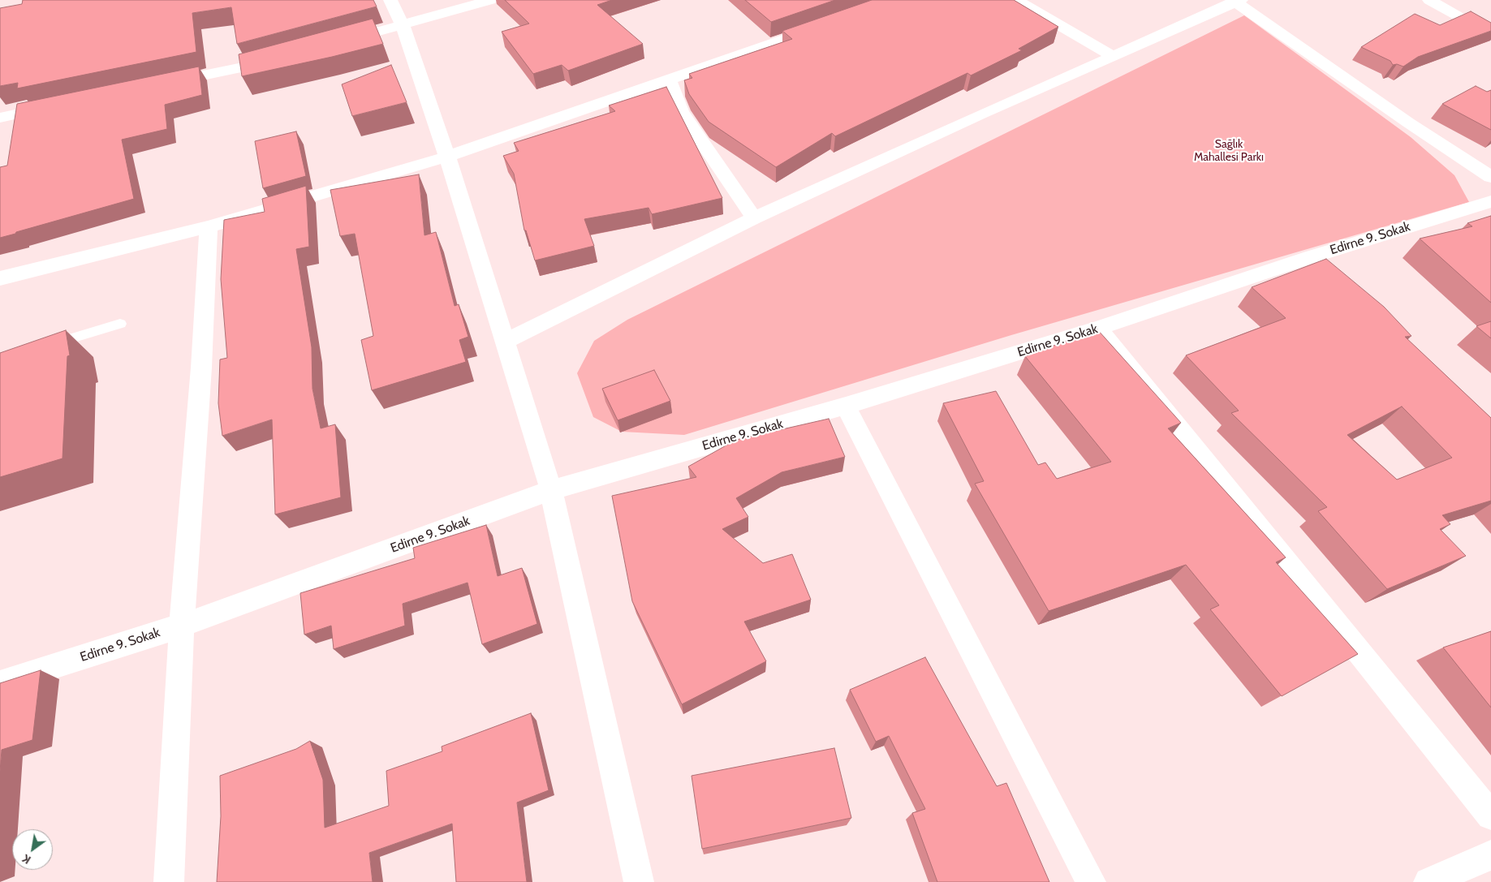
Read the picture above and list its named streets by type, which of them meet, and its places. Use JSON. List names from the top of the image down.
{
  "streets": {
    "street": ["Edirne 9. Sokak"]
  },
  "parks": ["Sağlık Mahallesi Parkı"],
  "north": "bottom left"
}
